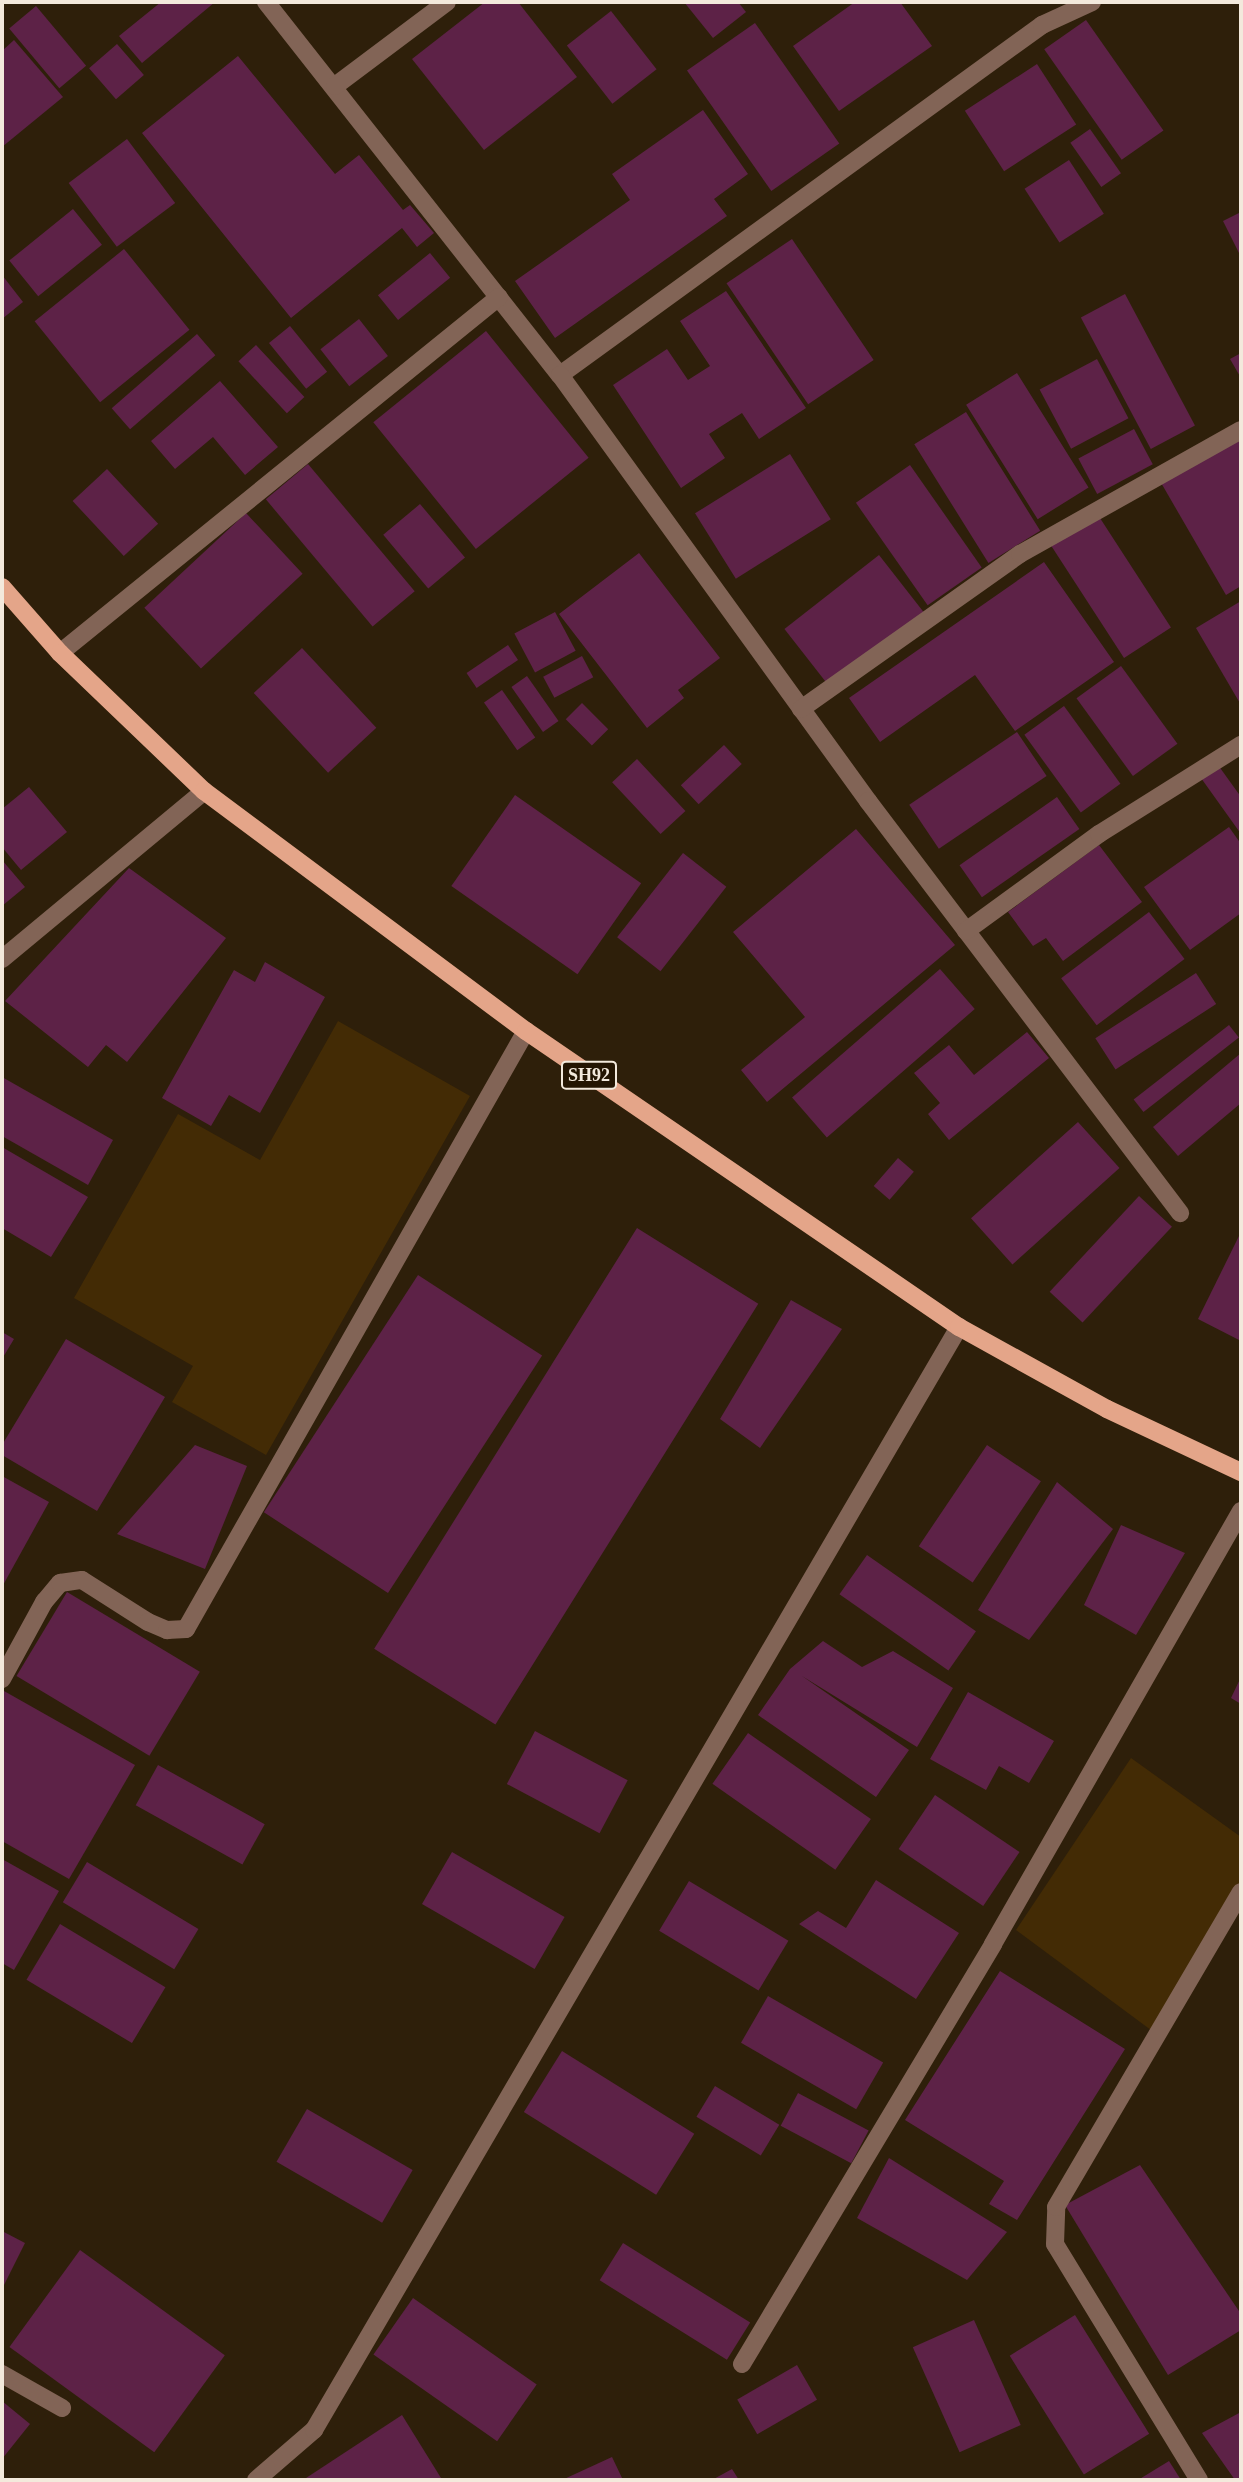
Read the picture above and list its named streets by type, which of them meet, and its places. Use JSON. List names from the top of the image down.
{
  "streets": {
    "main road": ["SH92"]
  }
}
